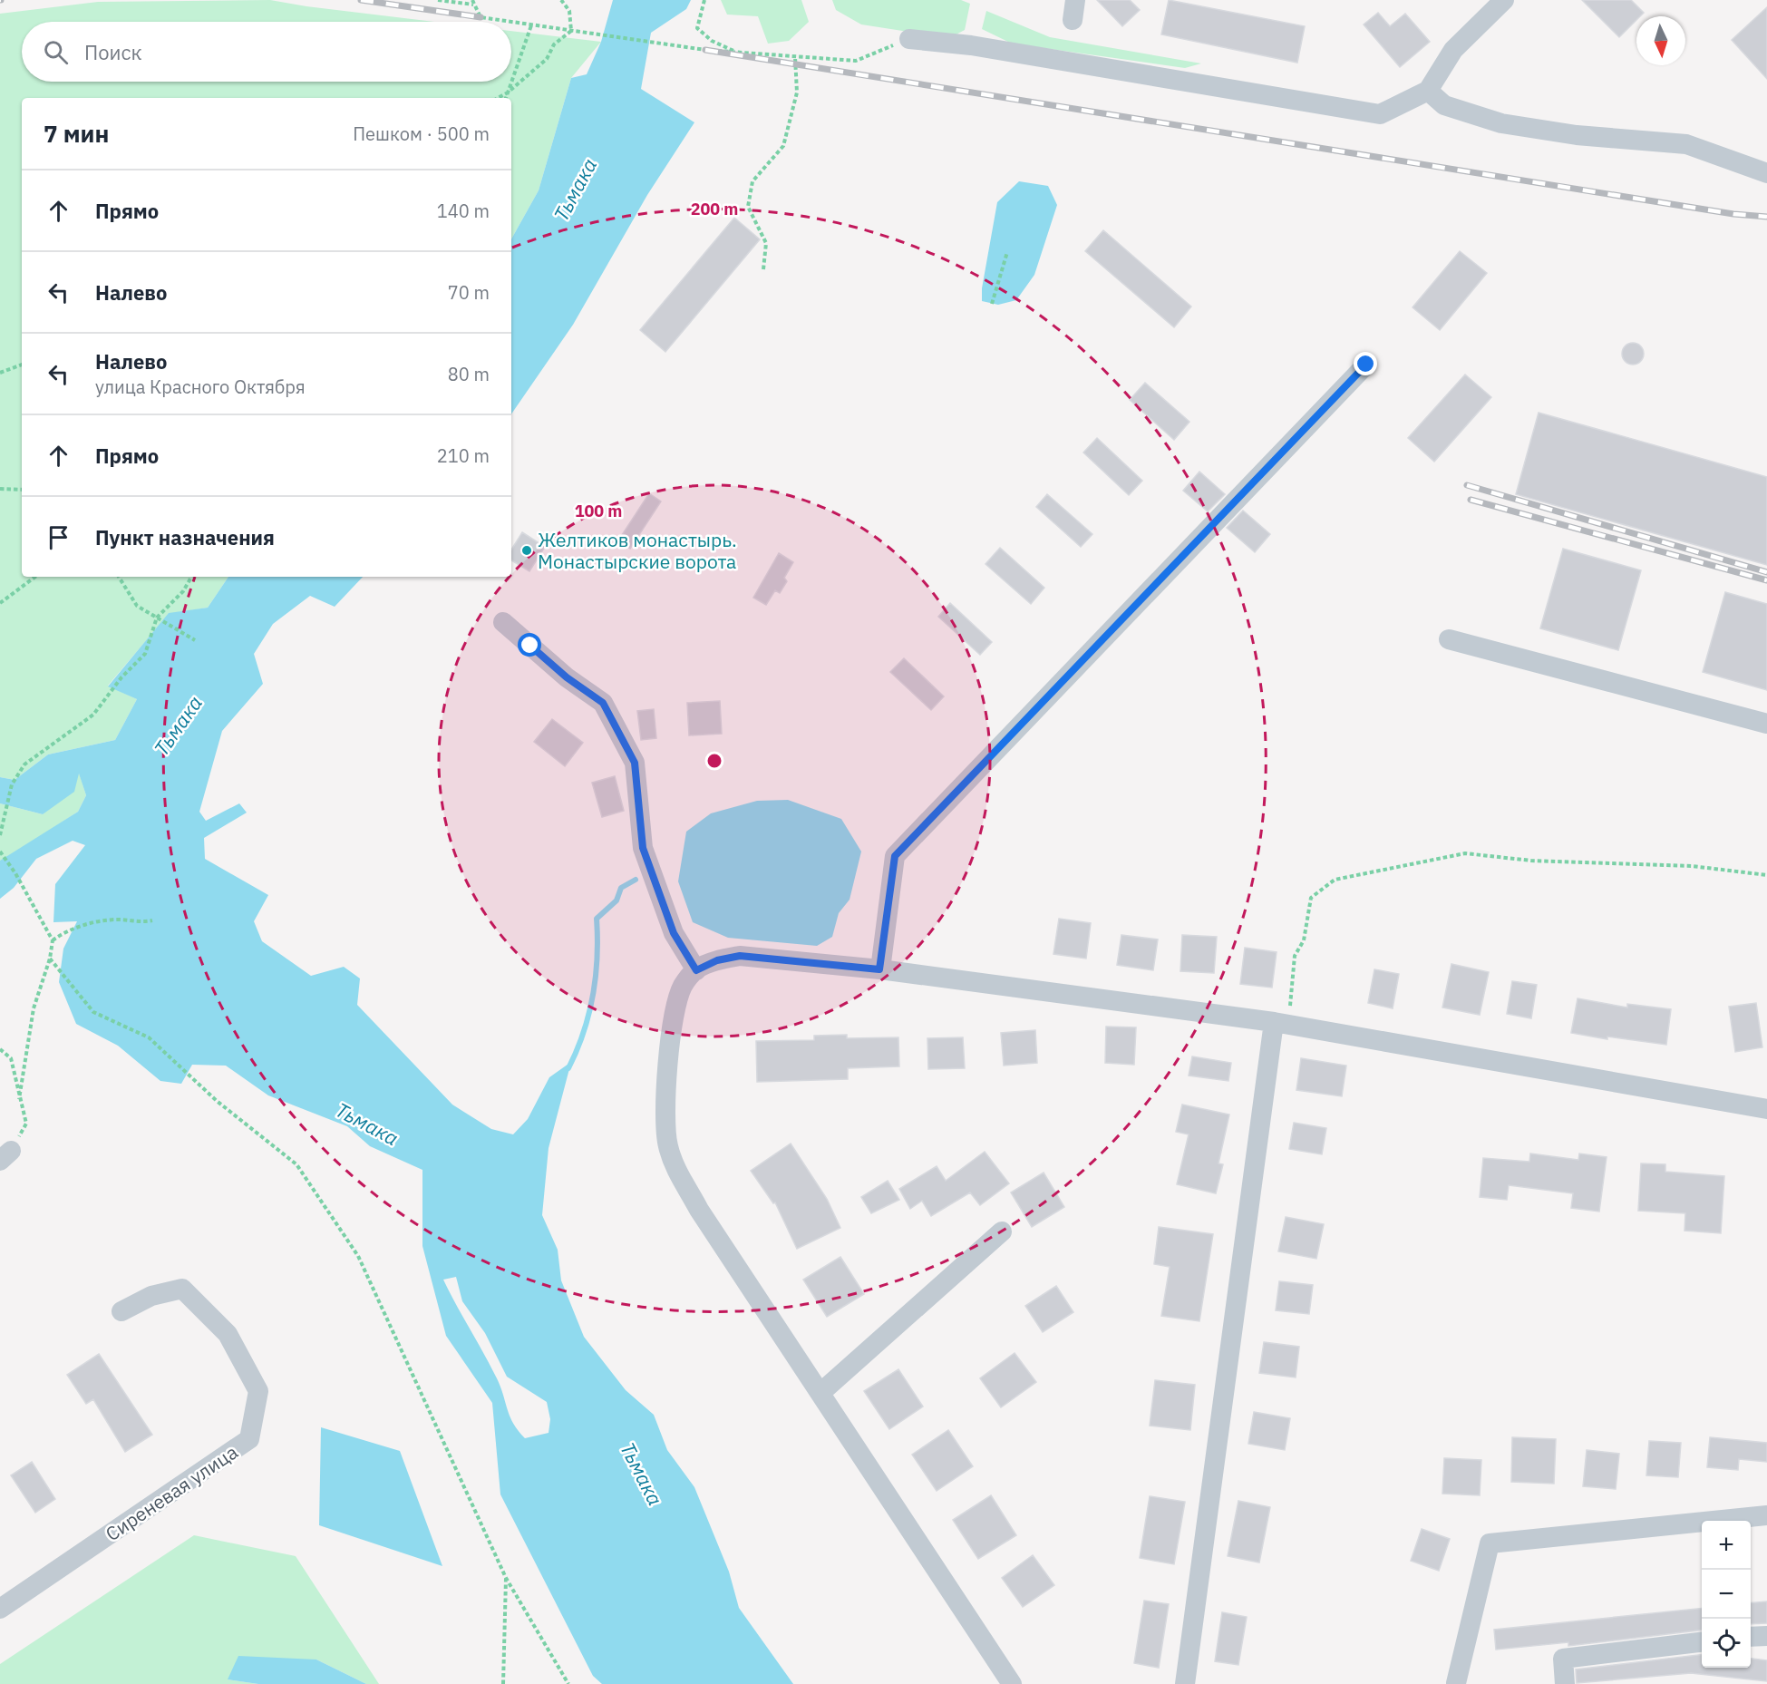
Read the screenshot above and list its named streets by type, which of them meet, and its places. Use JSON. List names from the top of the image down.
{
  "streets": {
    "street": ["Сиреневая улица"]
  },
  "water": ["Тьмака"],
  "places": ["Желтиков монастырь. Монастырские ворота"],
  "north": "bottom",
  "page": {
    "search": "Поиск",
    "heading": ["7 мин", "Пешком · 500 m"],
    "list": [
      ["Прямо", "140 m"],
      ["Налево", "70 m"],
      ["Налево", "улица Красного Октября", "80 m"],
      ["Прямо", "210 m"],
      "Пункт назначения"
    ],
    "map_buttons": ["+", "−"]
  },
  "rings": ["200 m", "100 m"]
}
